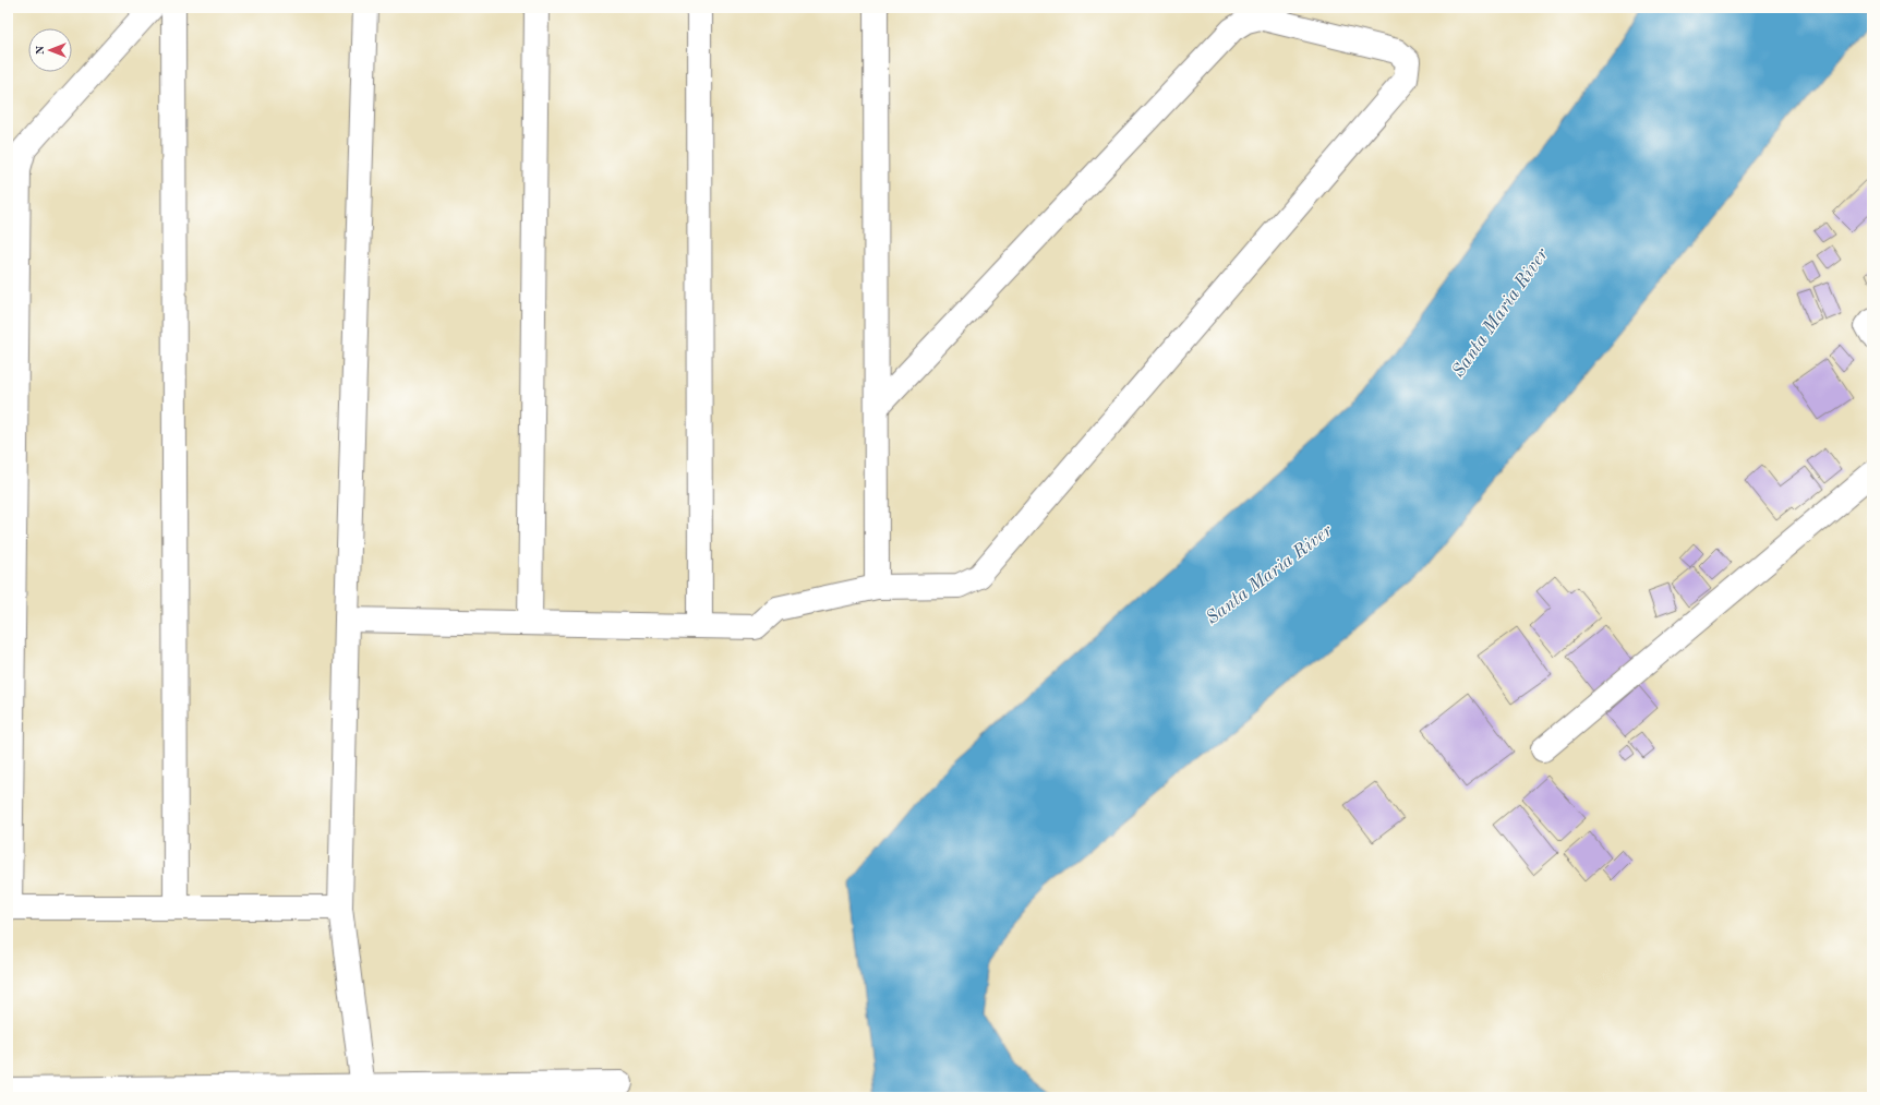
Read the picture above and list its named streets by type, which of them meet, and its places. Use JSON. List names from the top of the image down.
{
  "water": ["Santa Maria River"],
  "north": "left"
}
